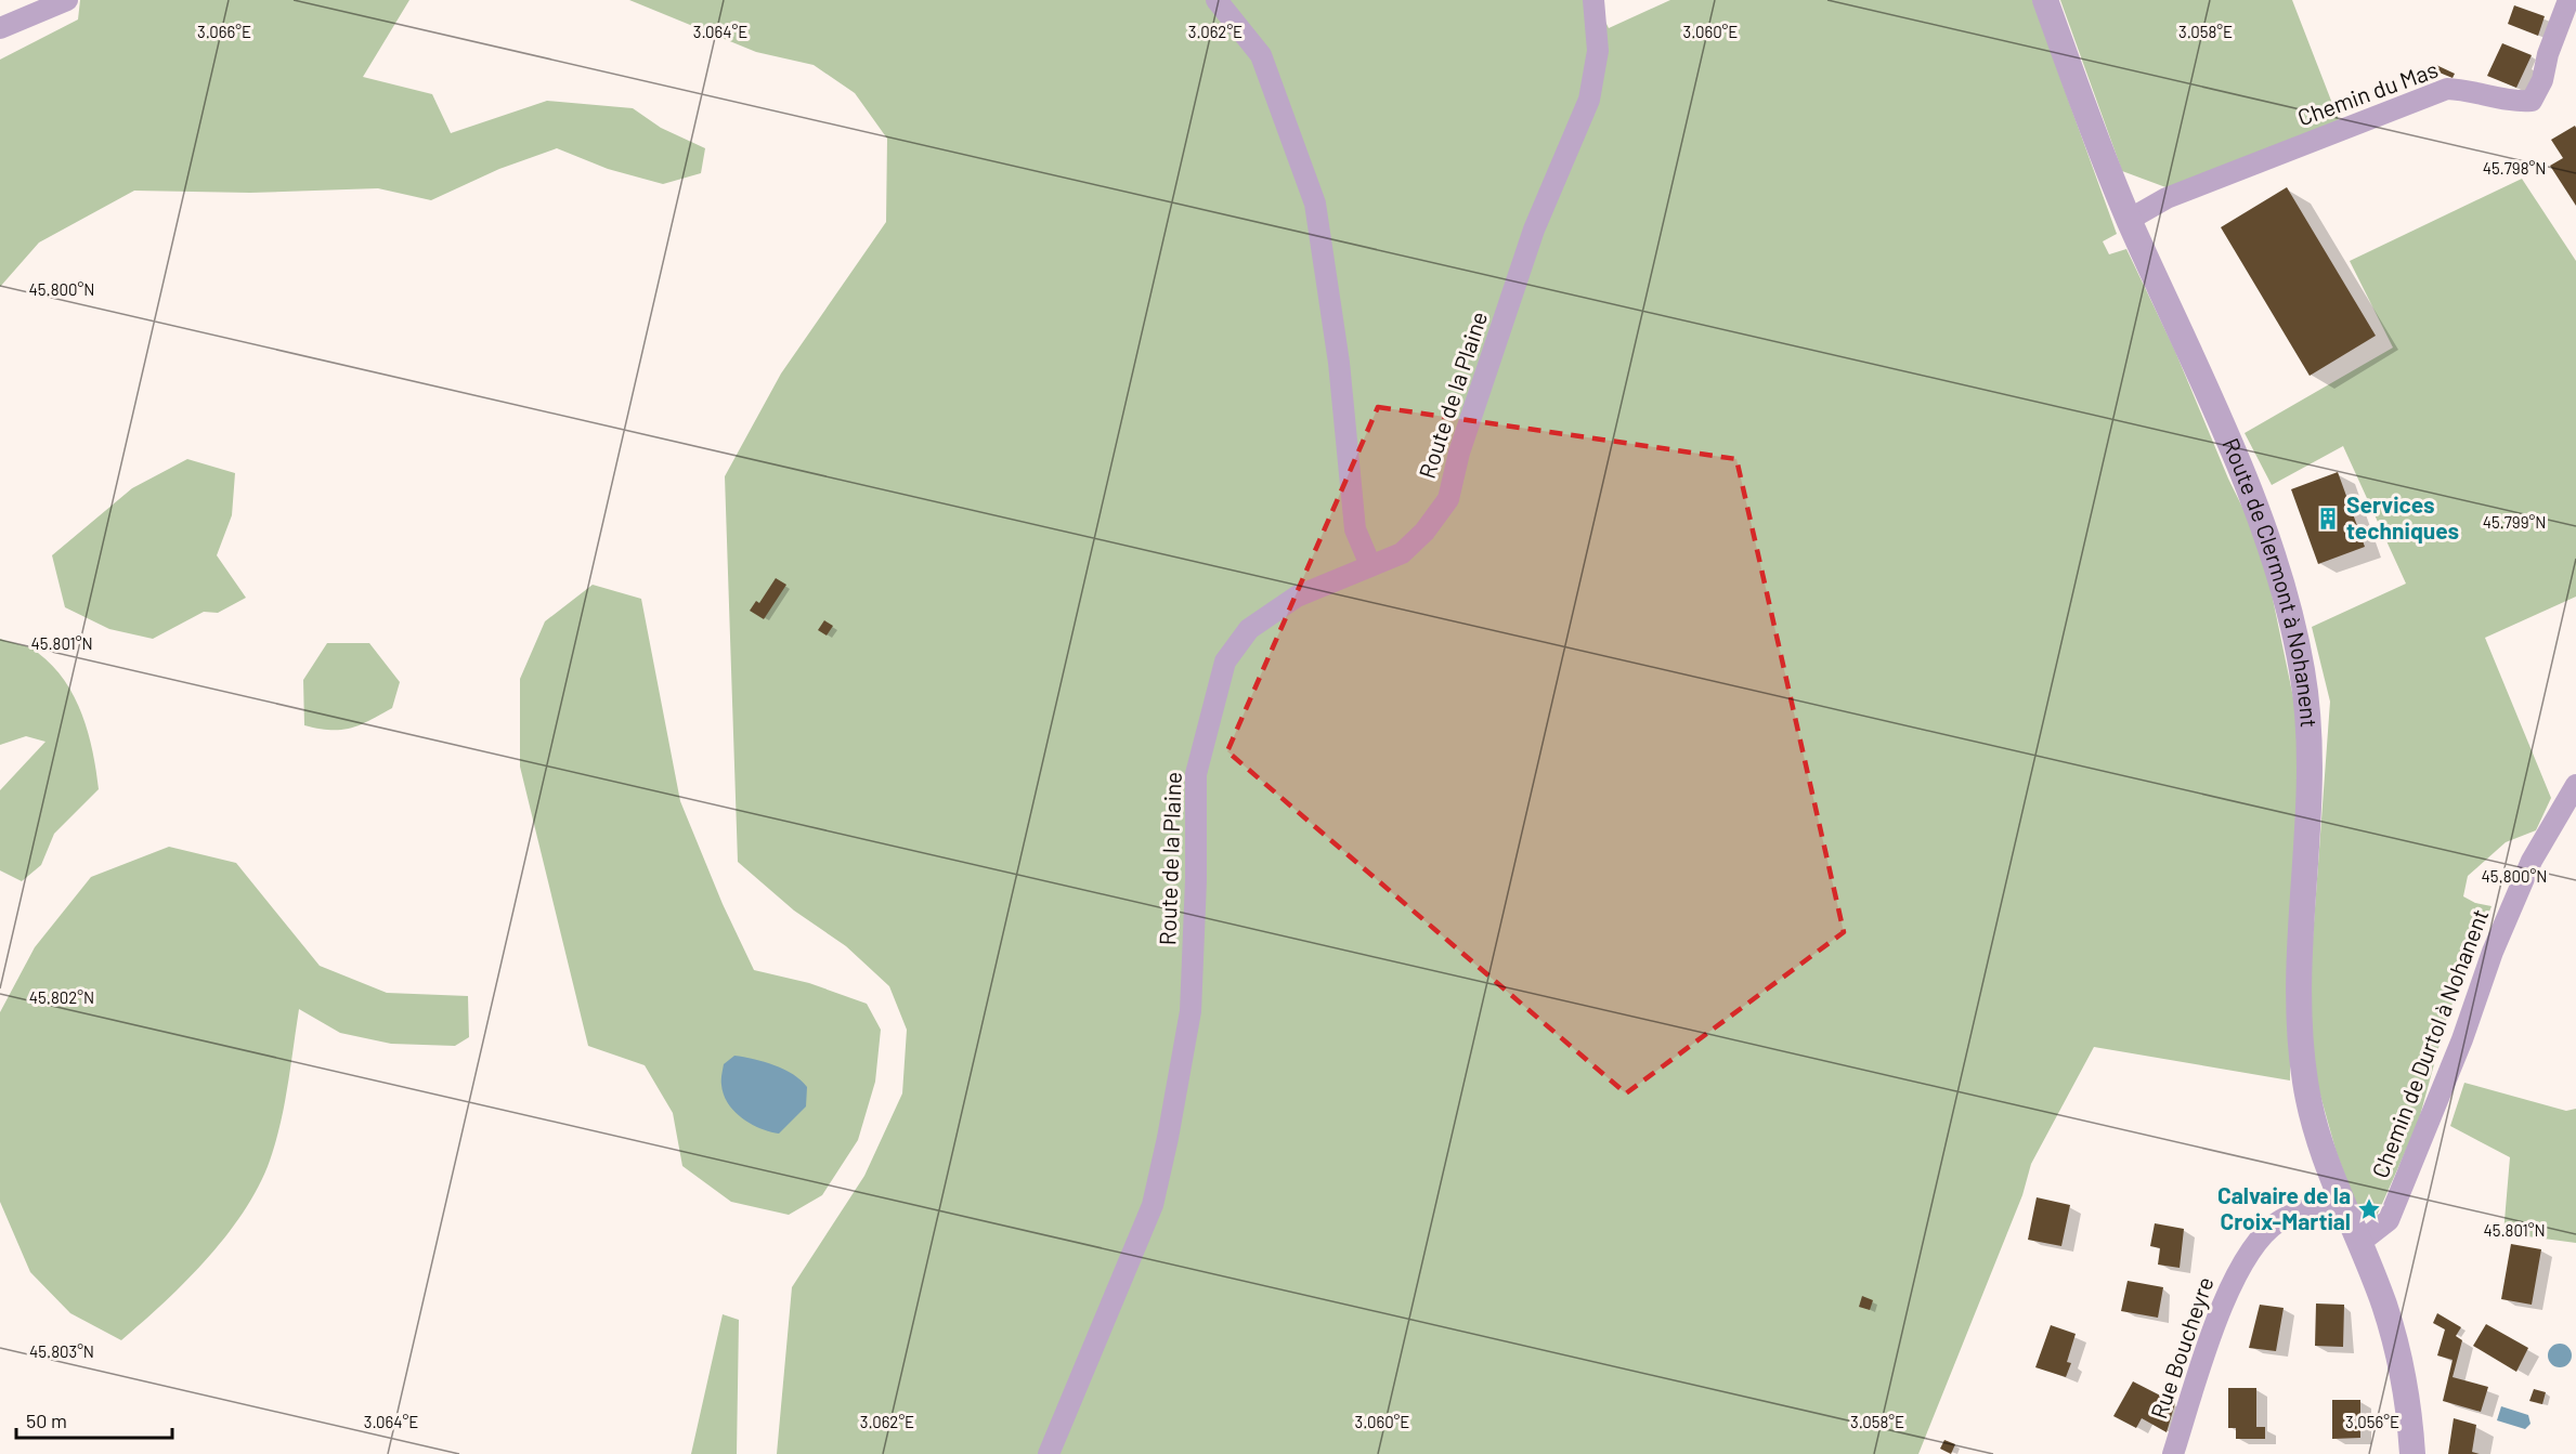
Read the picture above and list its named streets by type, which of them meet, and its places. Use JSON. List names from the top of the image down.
{
  "streets": {
    "street": [
      "Chemin du Mas",
      "Route de la Plaine",
      "Route de Clermont à Nohanent",
      "Chemin de Durtol à Nohanent",
      "Rue Boucheyre"
    ]
  },
  "crossings": [
    ["Chemin du Mas", "Route de Clermont à Nohanent"],
    ["Route de Clermont à Nohanent", "Chemin de Durtol à Nohanent"],
    ["Route de Clermont à Nohanent", "Rue Boucheyre"]
  ],
  "places": {
    "building": ["Services techniques"],
    "place": ["Calvaire de la Croix-Martial"]
  },
  "scale_bar": "50 m",
  "coordinates": [
    "3.066°E",
    "3.064°E",
    "3.062°E",
    "3.060°E",
    "3.058°E",
    "45.798°N",
    "45.800°N",
    "45.799°N",
    "45.801°N",
    "45.802°N",
    "45.803°N",
    "3.056°E"
  ]
}
